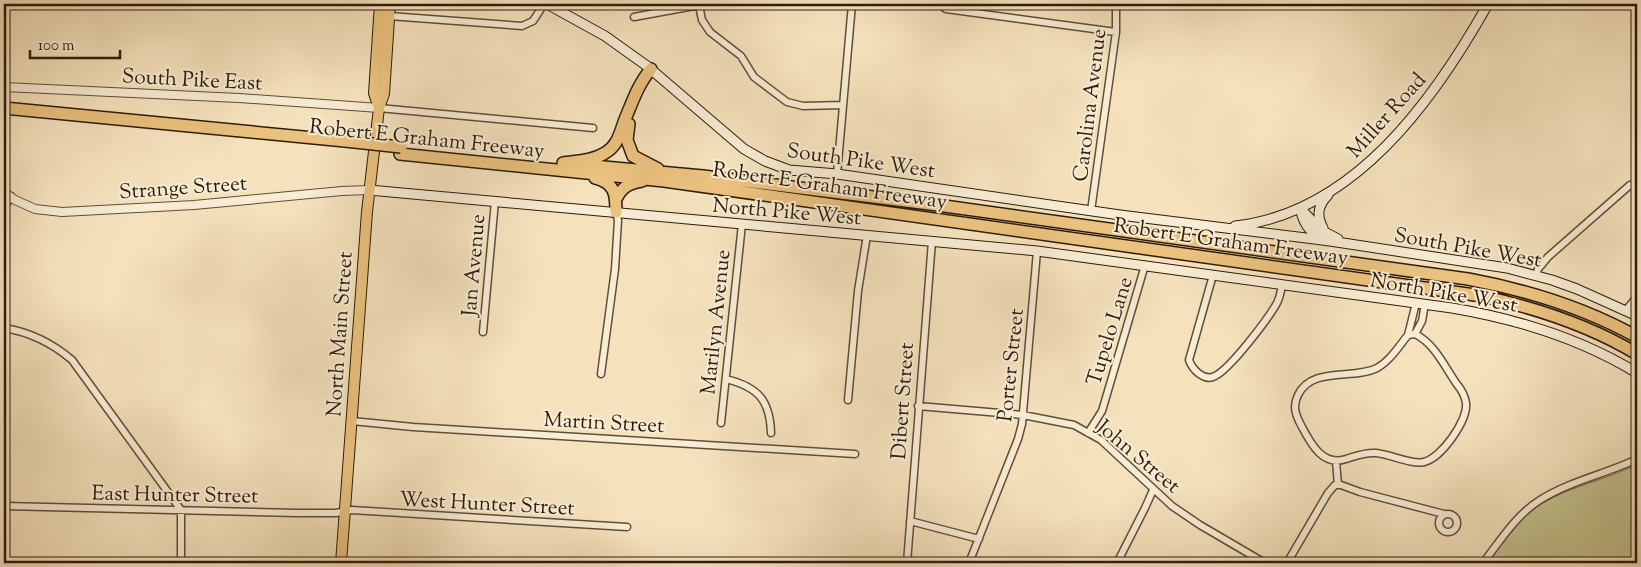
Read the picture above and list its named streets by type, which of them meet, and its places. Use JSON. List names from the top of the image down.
{
  "streets": {
    "highway": ["Robert E Graham Freeway"],
    "main road": [
      "Miller Road",
      "South Pike West",
      "North Pike West",
      "North Main Street"
    ],
    "street": [
      "South Pike East",
      "Carolina Avenue",
      "Strange Street",
      "Jan Avenue",
      "Marilyn Avenue",
      "Tupelo Lane",
      "Porter Street",
      "Dibert Street",
      "Martin Street",
      "John Street",
      "East Hunter Street",
      "West Hunter Street"
    ]
  },
  "crossings": [
    ["South Pike East", "North Main Street"],
    ["Carolina Avenue", "South Pike West"],
    ["Miller Road", "South Pike West"],
    ["Strange Street", "North Pike West"],
    ["Strange Street", "North Main Street"],
    ["North Pike West", "Jan Avenue"],
    ["North Pike West", "Marilyn Avenue"],
    ["North Pike West", "Tupelo Lane"],
    ["North Pike West", "North Main Street"],
    ["North Pike West", "Porter Street"],
    ["North Pike West", "Dibert Street"],
    ["Tupelo Lane", "John Street"],
    ["North Main Street", "Martin Street"],
    ["North Main Street", "East Hunter Street"],
    ["North Main Street", "West Hunter Street"],
    ["Porter Street", "John Street"],
    ["Dibert Street", "John Street"],
    ["East Hunter Street", "West Hunter Street"]
  ],
  "scale_bar": "100 m"
}
